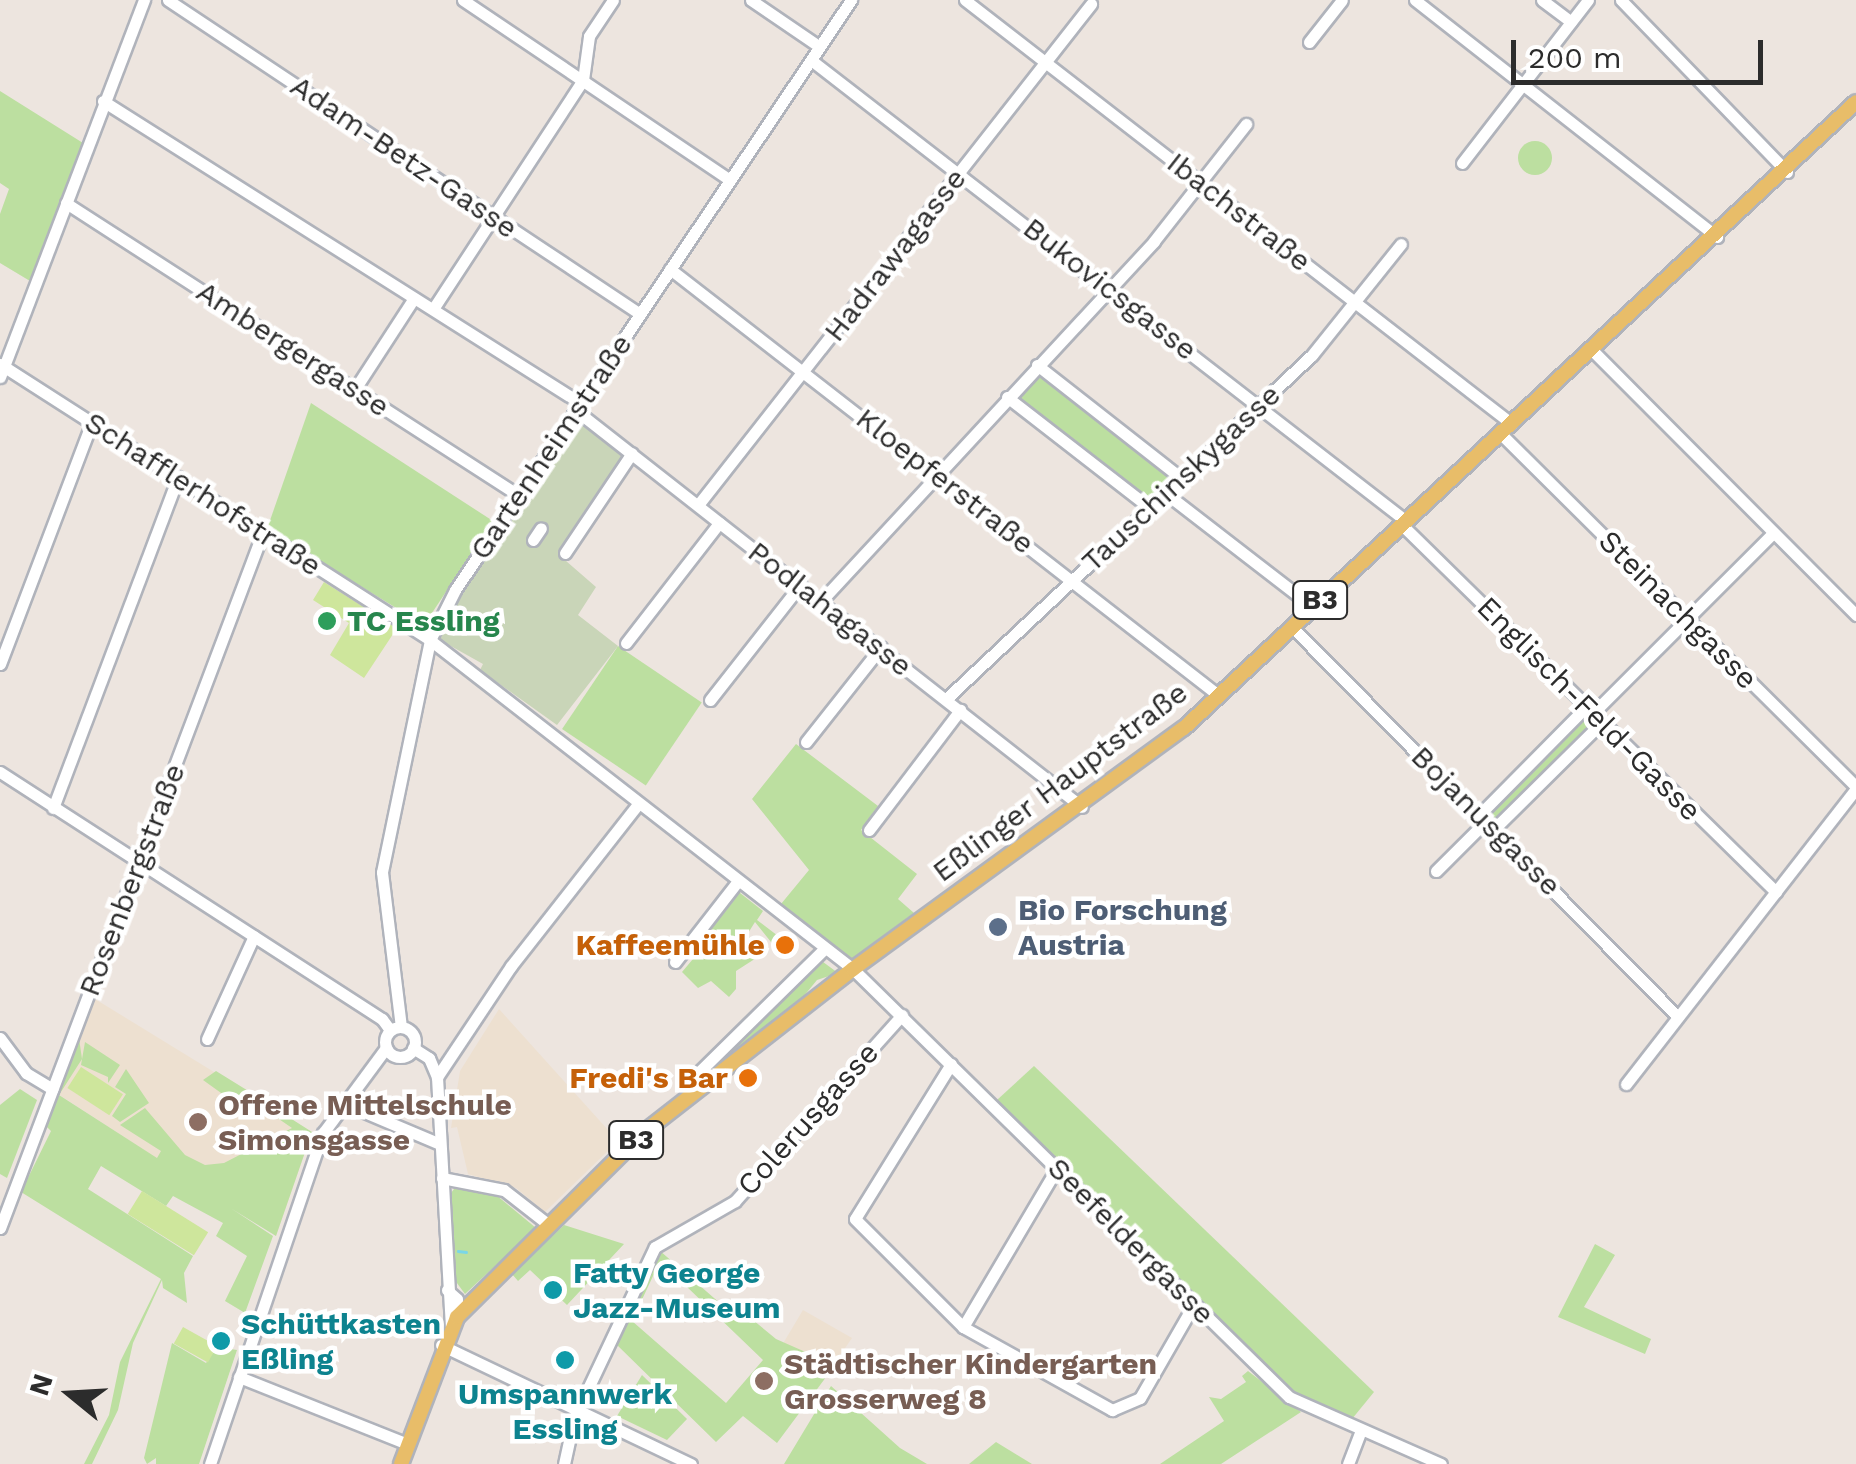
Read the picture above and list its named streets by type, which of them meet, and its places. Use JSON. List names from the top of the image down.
{
  "streets": {
    "main road": ["B3", "Eßlinger Hauptstraße"],
    "street": [
      "Adam-Betz-Gasse",
      "Ibachstraße",
      "Hadrawagasse",
      "Bukovicsgasse",
      "Ambergergasse",
      "Gartenheimstraße",
      "Tauschinskygasse",
      "Kloepferstraße",
      "Schafflerhofstraße",
      "Podlahagasse",
      "Steinachgasse",
      "Englisch-Feld-Gasse",
      "Bojanusgasse",
      "Rosenbergstraße",
      "Colerusgasse",
      "Seefeldergasse"
    ]
  },
  "crossings": [
    ["Adam-Betz-Gasse", "Gartenheimstraße"],
    ["Ibachstraße", "Hadrawagasse"],
    ["Ibachstraße", "Tauschinskygasse"],
    ["Ibachstraße", "Steinachgasse"],
    ["Ibachstraße", "Eßlinger Hauptstraße"],
    ["Hadrawagasse", "Bukovicsgasse"],
    ["Hadrawagasse", "Kloepferstraße"],
    ["Hadrawagasse", "Podlahagasse"],
    ["Bukovicsgasse", "Gartenheimstraße"],
    ["Bukovicsgasse", "Tauschinskygasse"],
    ["Bukovicsgasse", "Englisch-Feld-Gasse"],
    ["Bukovicsgasse", "Eßlinger Hauptstraße"],
    ["Ambergergasse", "Gartenheimstraße"],
    ["Gartenheimstraße", "Kloepferstraße"],
    ["Gartenheimstraße", "Schafflerhofstraße"],
    ["Gartenheimstraße", "Podlahagasse"],
    ["Tauschinskygasse", "Kloepferstraße"],
    ["Tauschinskygasse", "Podlahagasse"],
    ["Kloepferstraße", "Eßlinger Hauptstraße"],
    ["Schafflerhofstraße", "Eßlinger Hauptstraße"],
    ["Schafflerhofstraße", "Rosenbergstraße"],
    ["Schafflerhofstraße", "Seefeldergasse"],
    ["B3", "Eßlinger Hauptstraße"],
    ["Podlahagasse", "Eßlinger Hauptstraße"],
    ["Steinachgasse", "Eßlinger Hauptstraße"],
    ["Englisch-Feld-Gasse", "Eßlinger Hauptstraße"],
    ["Eßlinger Hauptstraße", "Bojanusgasse"],
    ["Eßlinger Hauptstraße", "Seefeldergasse"],
    ["Colerusgasse", "Seefeldergasse"]
  ],
  "places": [
    "TC Essling",
    "Bio Forschung Austria",
    "Kaffeemühle",
    "Fredi's Bar",
    "Offene Mittelschule Simonsgasse",
    "Fatty George Jazz-Museum",
    "Schüttkasten Eßling",
    "Umspannwerk Essling",
    "Städtischer Kindergarten Grosserweg 8"
  ],
  "scale_bar": "200 m",
  "north": "left"
}
